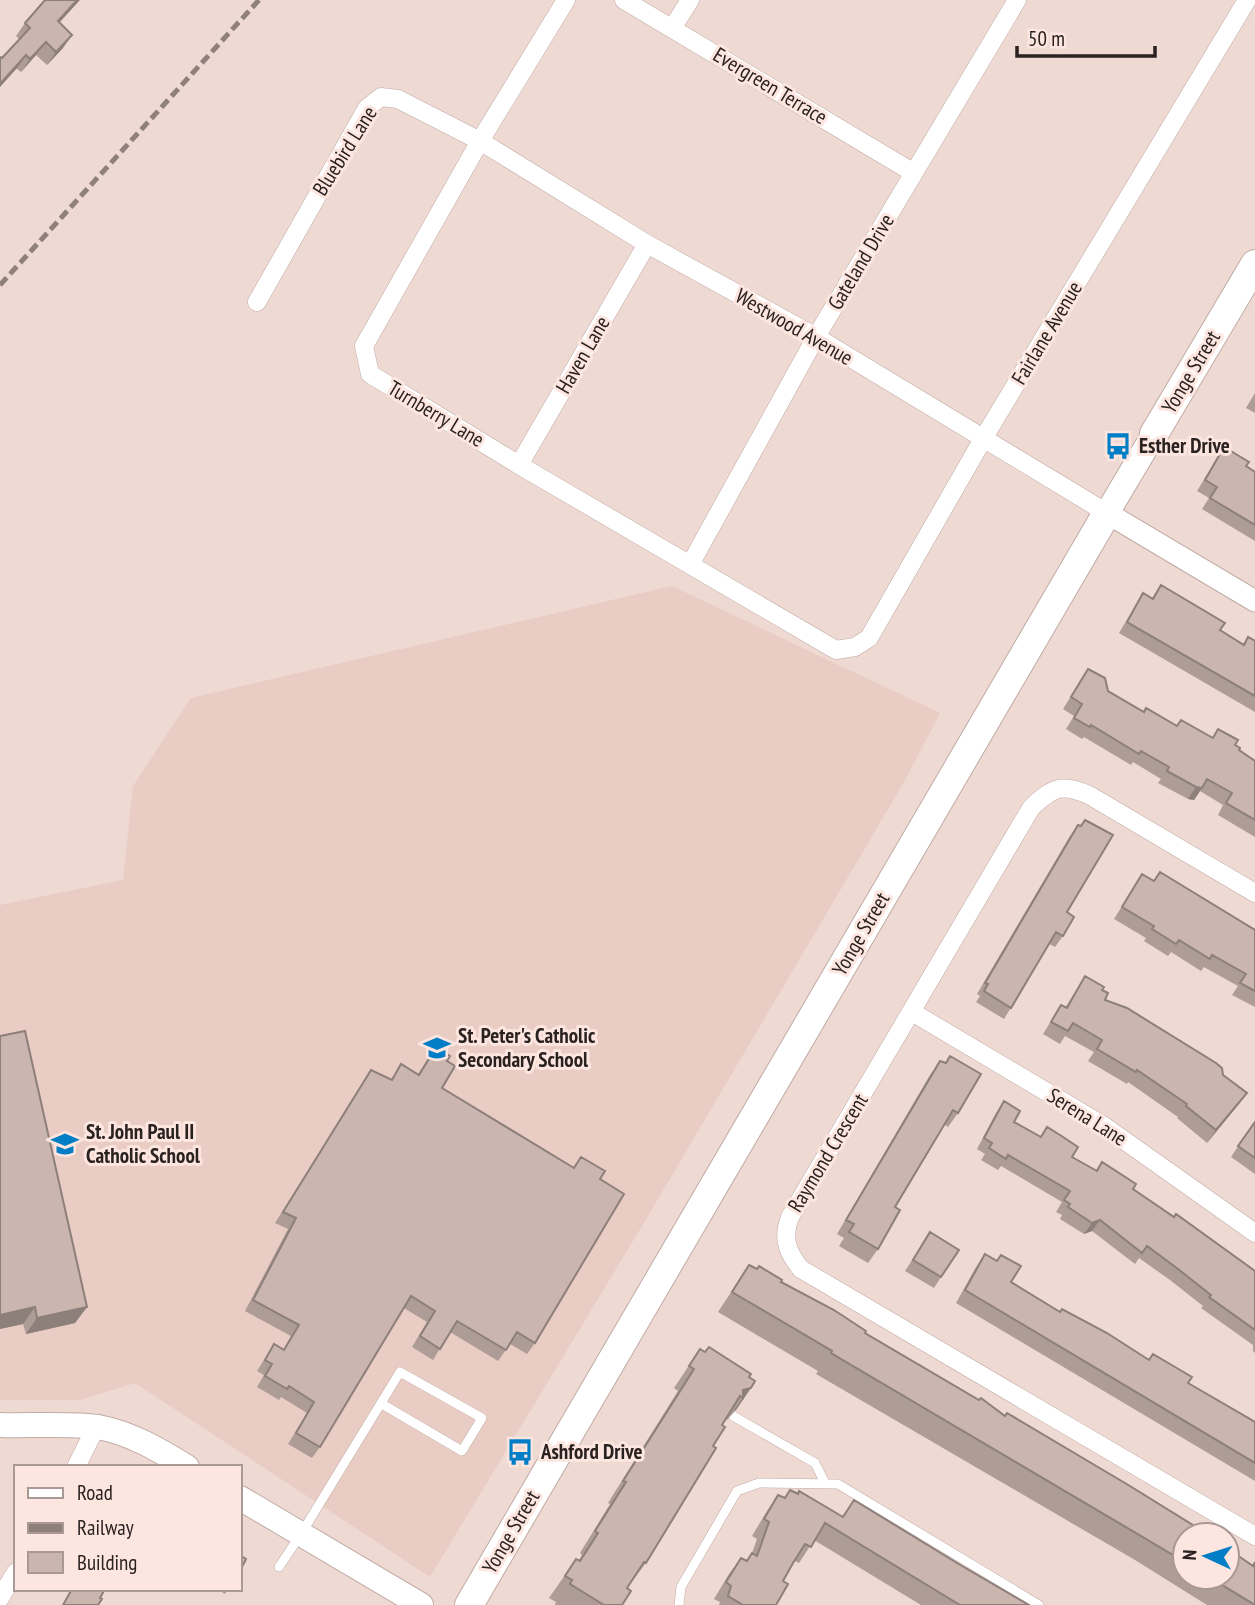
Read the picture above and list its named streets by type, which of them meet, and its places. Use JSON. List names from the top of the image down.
{
  "streets": {
    "main road": ["Yonge Street"],
    "street": [
      "Evergreen Terrace",
      "Bluebird Lane",
      "Gateland Drive",
      "Westwood Avenue",
      "Fairlane Avenue",
      "Haven Lane",
      "Turnberry Lane",
      "Serena Lane",
      "Raymond Crescent"
    ]
  },
  "crossings": [
    ["Evergreen Terrace", "Gateland Drive"],
    ["Bluebird Lane", "Westwood Avenue"],
    ["Bluebird Lane", "Turnberry Lane"],
    ["Gateland Drive", "Westwood Avenue"],
    ["Gateland Drive", "Turnberry Lane"],
    ["Westwood Avenue", "Fairlane Avenue"],
    ["Westwood Avenue", "Haven Lane"],
    ["Westwood Avenue", "Yonge Street"],
    ["Westwood Avenue", "Turnberry Lane"],
    ["Fairlane Avenue", "Turnberry Lane"],
    ["Haven Lane", "Turnberry Lane"],
    ["Serena Lane", "Raymond Crescent"]
  ],
  "places": {
    "bus stop": ["Esther Drive", "Ashford Drive"],
    "school or university": ["St. Peter's Catholic Secondary School", "St. John Paul II Catholic School"]
  },
  "legend": ["Road", "Railway", "Building"],
  "scale_bar": "50 m",
  "north": "left"
}
